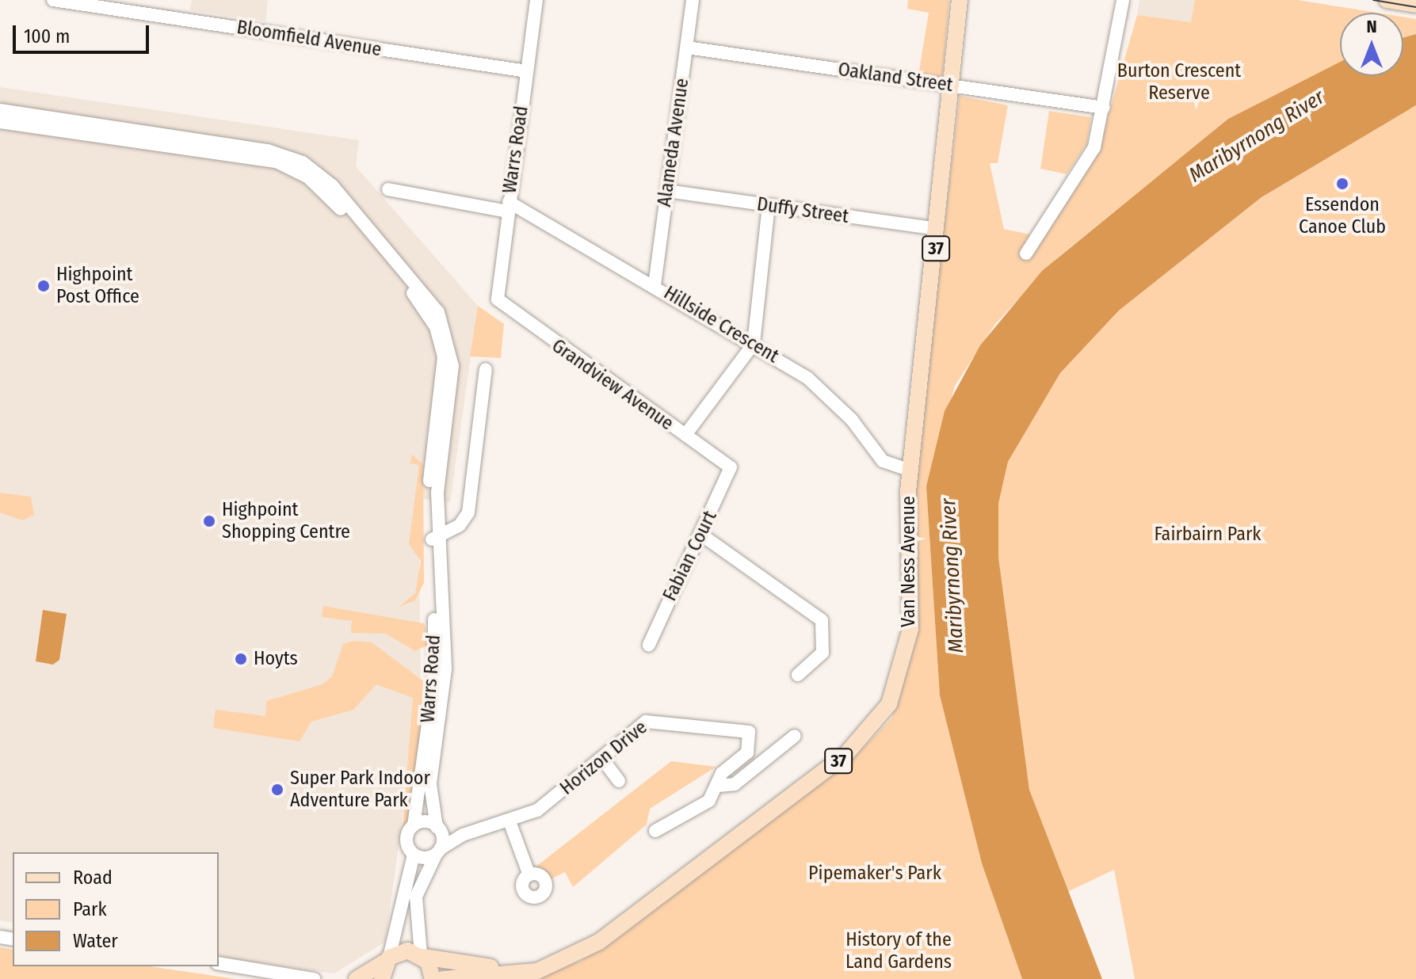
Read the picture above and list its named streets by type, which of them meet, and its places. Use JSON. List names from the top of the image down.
{
  "streets": {
    "main road": ["37", "Van Ness Avenue"],
    "street": [
      "Bloomfield Avenue",
      "Oakland Street",
      "Alameda Avenue",
      "Warrs Road",
      "Duffy Street",
      "Hillside Crescent",
      "Grandview Avenue",
      "Fabian Court",
      "Horizon Drive"
    ]
  },
  "crossings": [
    ["Bloomfield Avenue", "Warrs Road"],
    ["Oakland Street", "Alameda Avenue"],
    ["Oakland Street", "Van Ness Avenue"],
    ["Alameda Avenue", "Duffy Street"],
    ["Alameda Avenue", "Hillside Crescent"],
    ["Warrs Road", "Hillside Crescent"],
    ["Warrs Road", "Grandview Avenue"],
    ["Warrs Road", "Horizon Drive"],
    ["Duffy Street", "Van Ness Avenue"],
    ["37", "Van Ness Avenue"],
    ["Hillside Crescent", "Van Ness Avenue"],
    ["Grandview Avenue", "Fabian Court"]
  ],
  "water": ["Maribyrnong River"],
  "parks": [
    "Burton Crescent Reserve",
    "Fairbairn Park",
    "Pipemaker's Park",
    "History of the Land Gardens"
  ],
  "places": [
    "Essendon Canoe Club",
    "Highpoint Post Office",
    "Highpoint Shopping Centre",
    "Hoyts",
    "Super Park Indoor Adventure Park"
  ],
  "legend": ["Road", "Park", "Water"],
  "scale_bar": "100 m",
  "north": "top"
}
